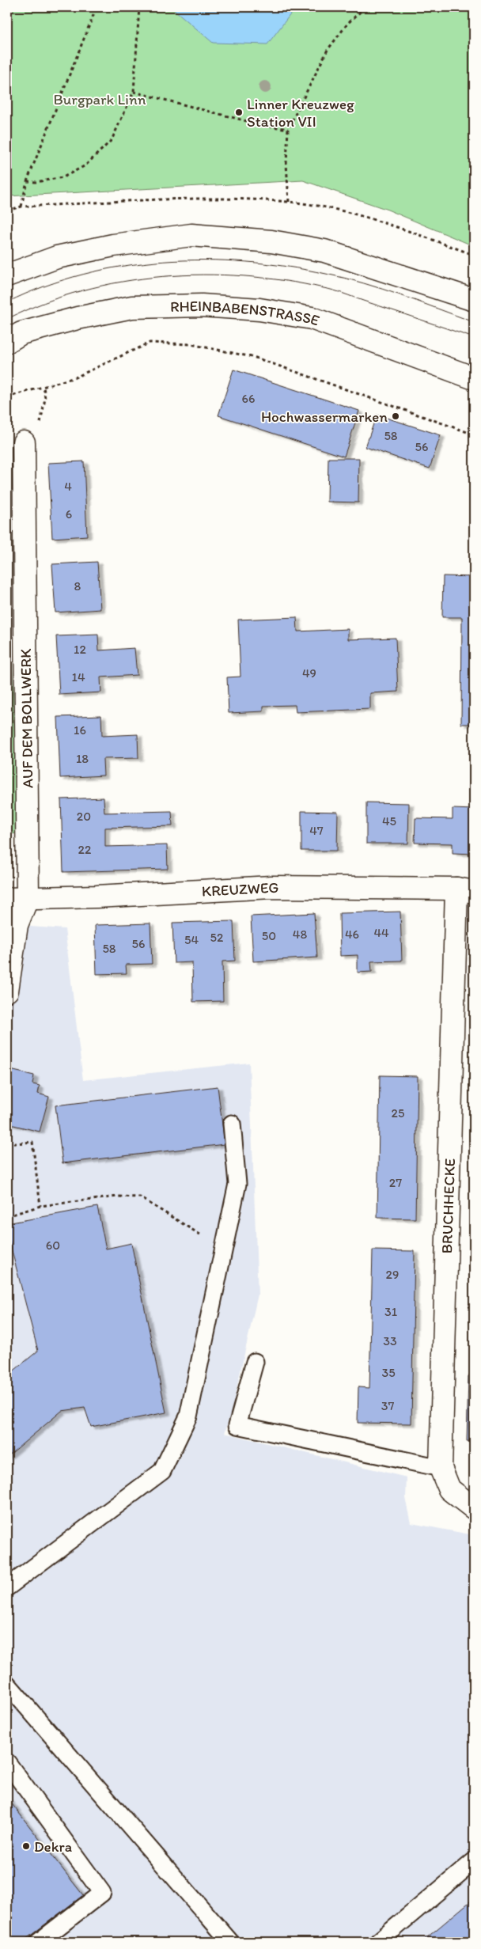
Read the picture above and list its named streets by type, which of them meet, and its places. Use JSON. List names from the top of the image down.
{
  "streets": {
    "street": [
      "RHEINBABENSTRASSE",
      "AUF DEM BOLLWERK",
      "KREUZWEG",
      "BRUCHHECKE"
    ]
  },
  "crossings": [
    ["AUF DEM BOLLWERK", "KREUZWEG"],
    ["KREUZWEG", "BRUCHHECKE"]
  ],
  "parks": ["Burgpark Linn"],
  "places": ["Linner Kreuzweg Station VII", "Hochwassermarken", "Dekra"],
  "house_numbers": [
    "66",
    "58",
    "56",
    "4",
    "6",
    "8",
    "12",
    "49",
    "14",
    "16",
    "18",
    "20",
    "45",
    "47",
    "22",
    "44",
    "48",
    "46",
    "50",
    "52",
    "54",
    "56",
    "58",
    "25",
    "27",
    "60",
    "29",
    "31",
    "33",
    "35",
    "37"
  ]
}
